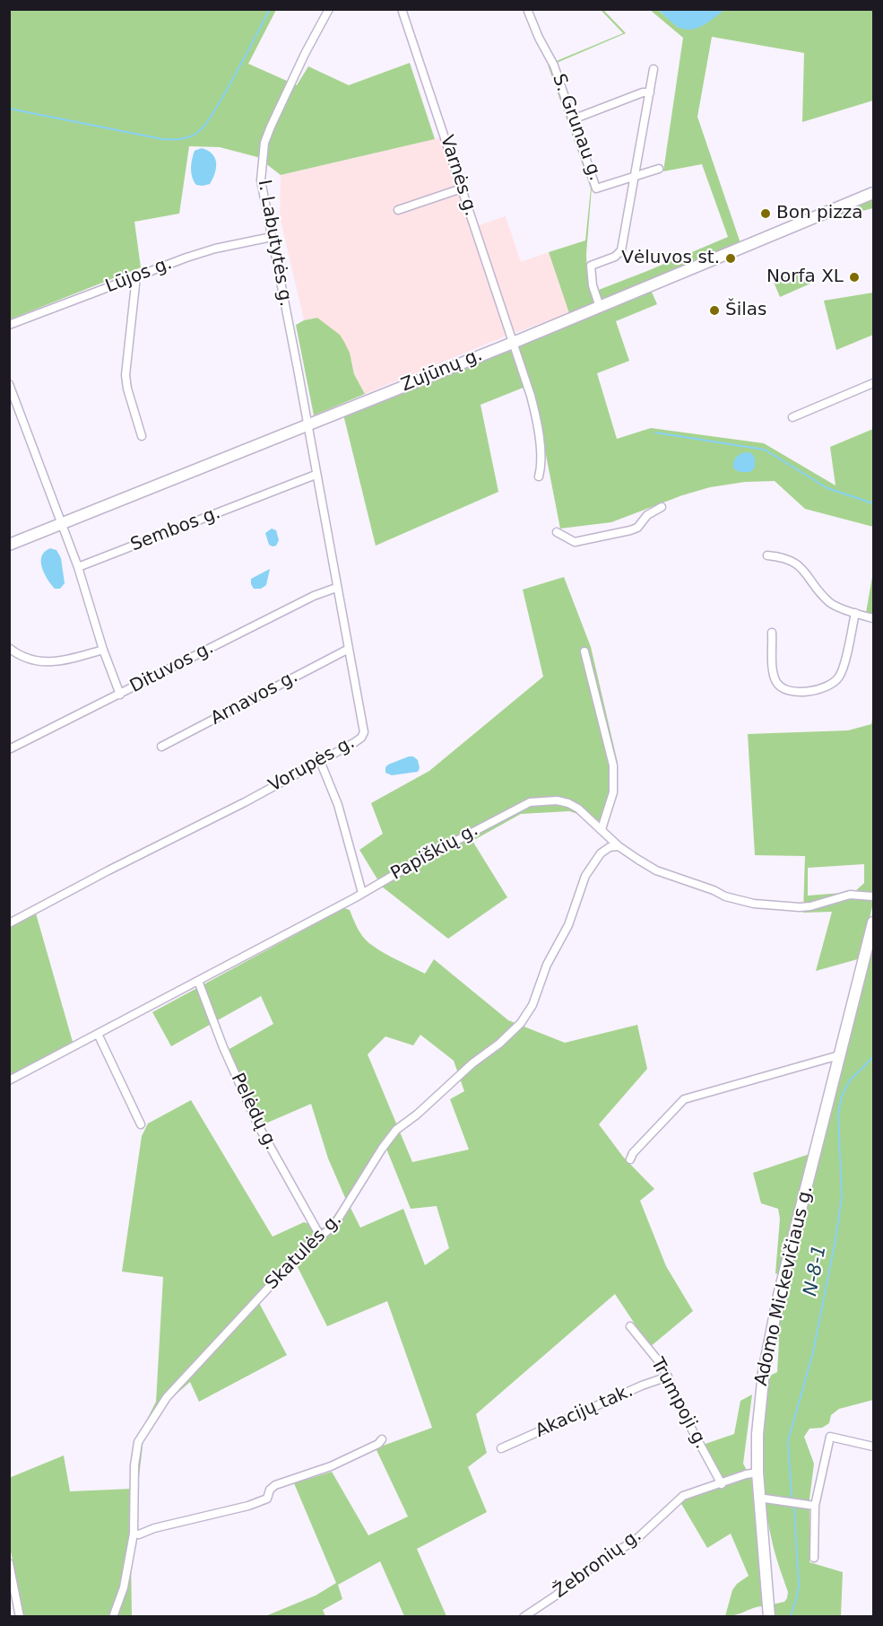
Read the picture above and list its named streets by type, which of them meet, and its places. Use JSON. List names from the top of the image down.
{
  "streets": {
    "main road": ["Zujūnų g.", "Adomo Mickevičiaus g."],
    "street": [
      "S. Grunau g.",
      "Varnės g.",
      "I. Labutytės g.",
      "Lūjos g.",
      "Sembos g.",
      "Dituvos g.",
      "Arnavos g.",
      "Vorupės g.",
      "Papiškių g.",
      "Pelėdų g.",
      "Skatulės g.",
      "Trumpoji g.",
      "Akacijų tak.",
      "Žebronių g."
    ]
  },
  "crossings": [
    ["Varnės g.", "Zujūnų g."],
    ["I. Labutytės g.", "Lūjos g."],
    ["I. Labutytės g.", "Zujūnų g."],
    ["I. Labutytės g.", "Vorupės g."],
    ["Zujūnų g.", "Vorupės g."],
    ["Sembos g.", "Vorupės g."],
    ["Dituvos g.", "Vorupės g."],
    ["Arnavos g.", "Vorupės g."],
    ["Papiškių g.", "Pelėdų g."],
    ["Papiškių g.", "Skatulės g."],
    ["Pelėdų g.", "Skatulės g."],
    ["Adomo Mickevičiaus g.", "Žebronių g."],
    ["Trumpoji g.", "Akacijų tak."],
    ["Trumpoji g.", "Žebronių g."]
  ],
  "water": ["N-8-1"],
  "places": [
    "Bon pizza",
    "Vėluvos st.",
    "Norfa XL",
    "Šilas"
  ]
}
